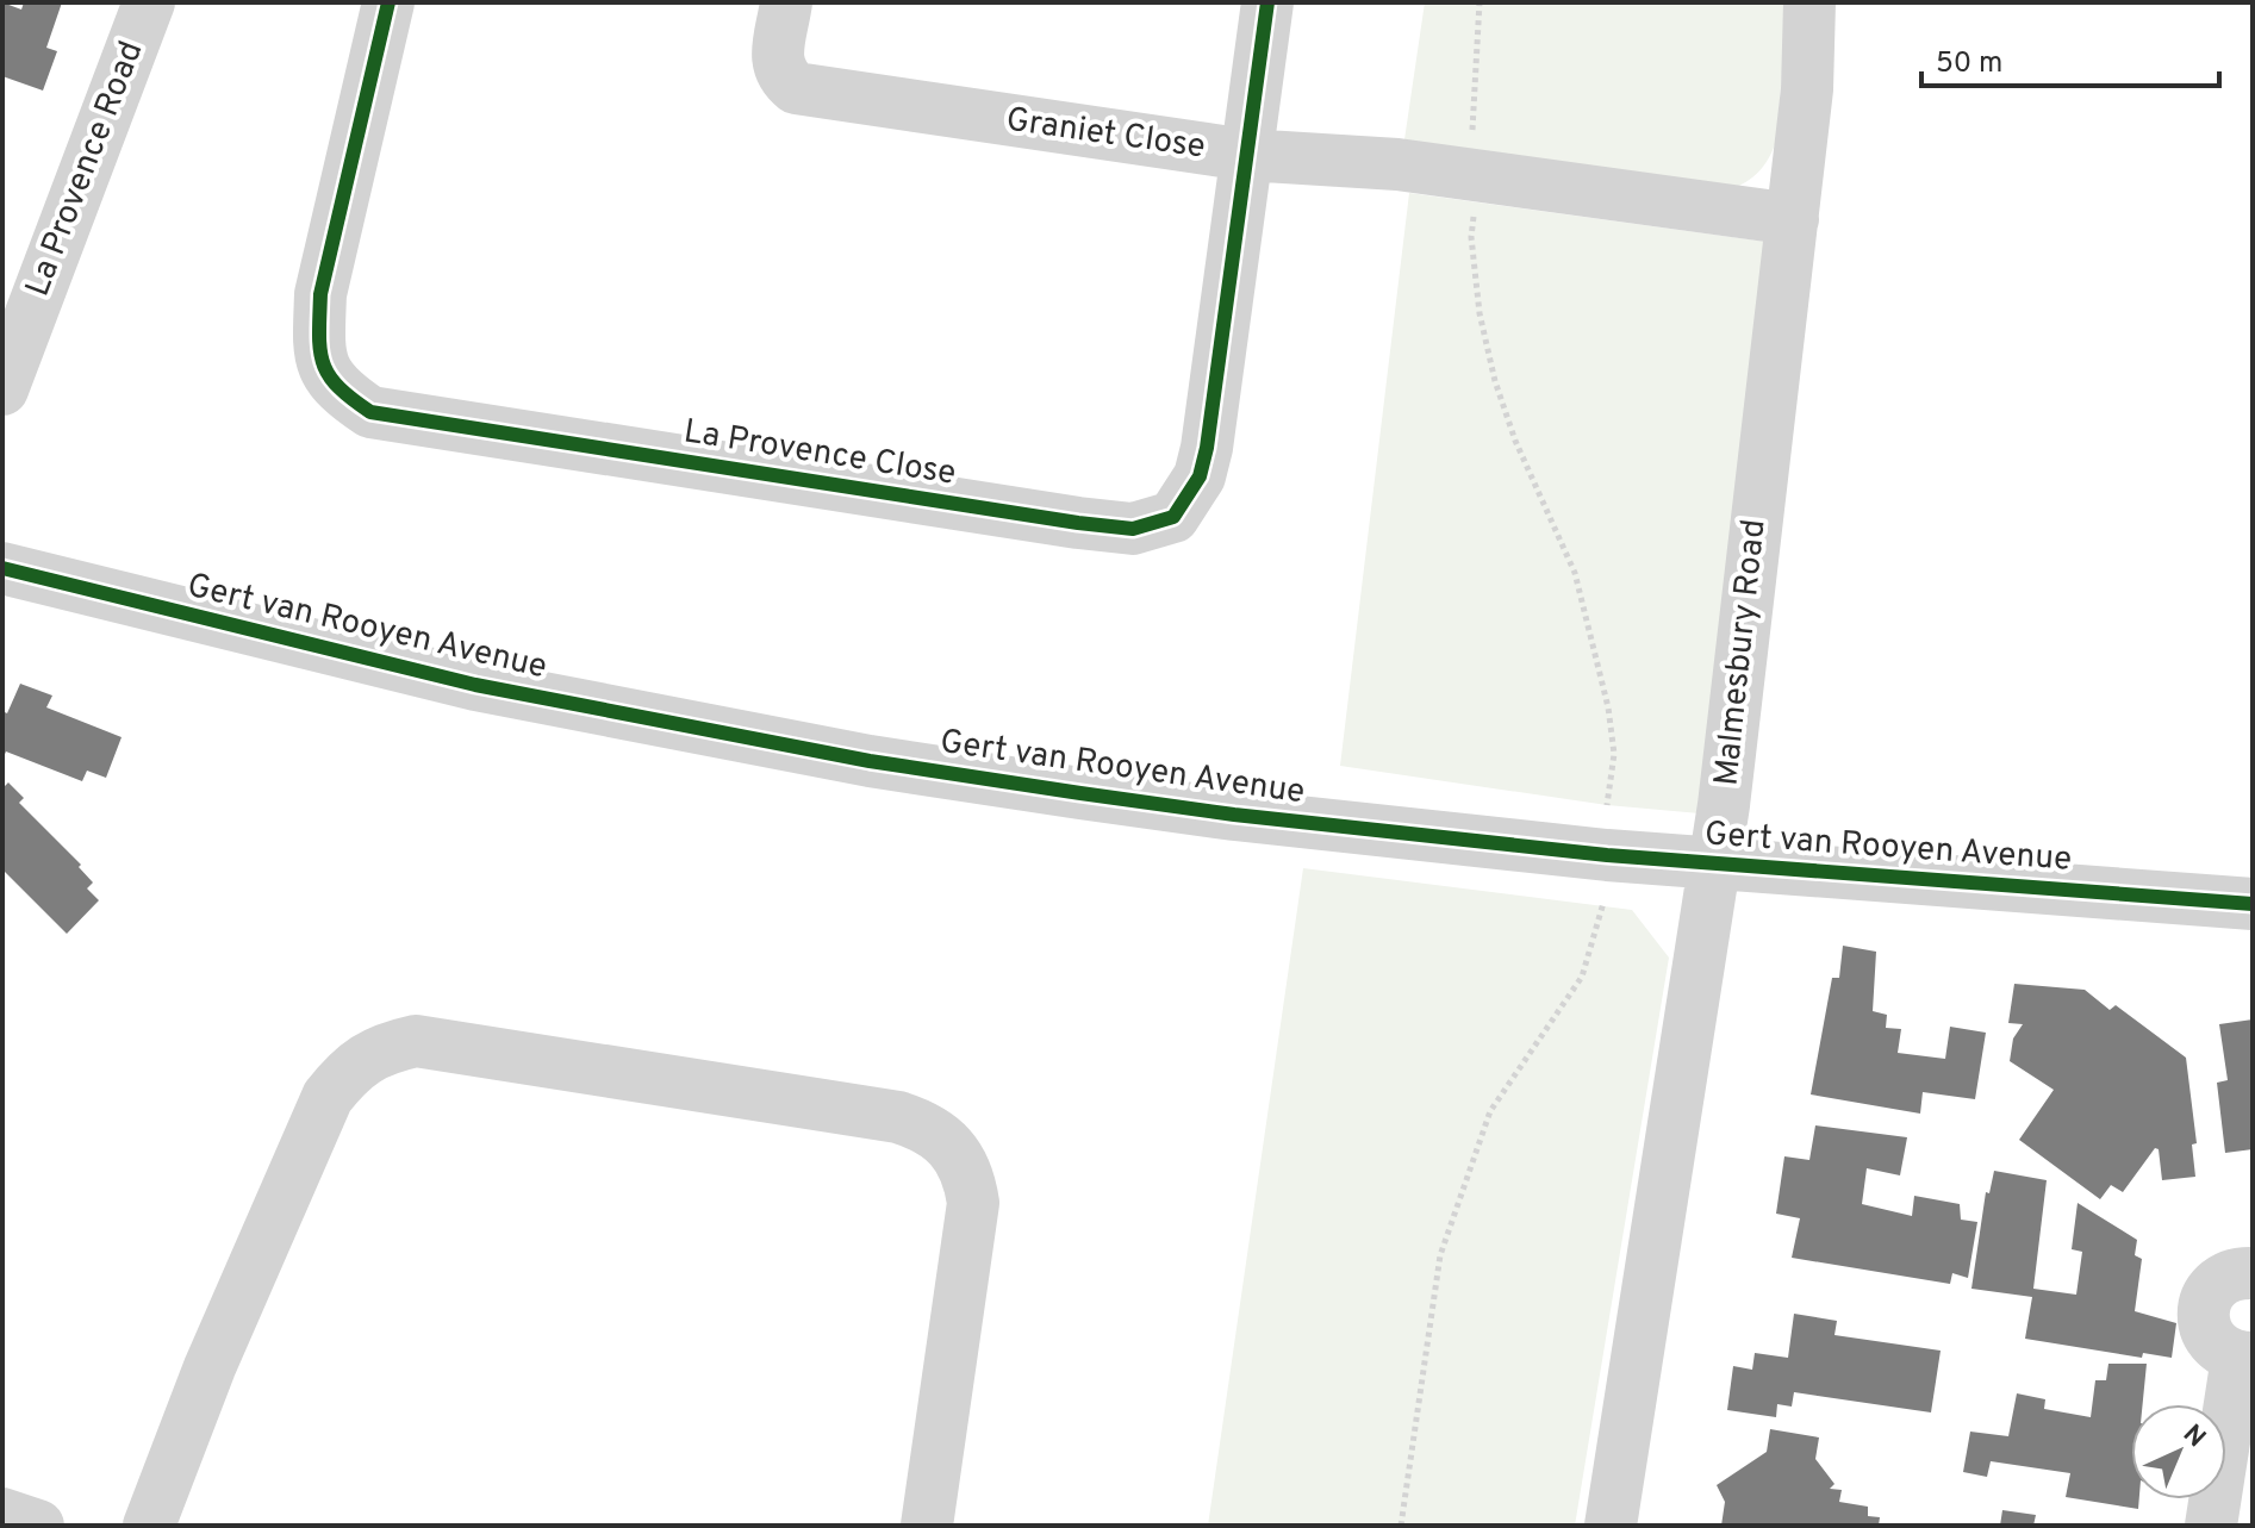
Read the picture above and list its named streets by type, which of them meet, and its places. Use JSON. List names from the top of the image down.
{
  "streets": {
    "street": [
      "Graniet Close",
      "La Provence Road",
      "La Provence Close",
      "Gert van Rooyen Avenue",
      "Malmesbury Road"
    ]
  },
  "crossings": [
    ["Graniet Close", "La Provence Close"],
    ["Graniet Close", "Malmesbury Road"],
    ["Gert van Rooyen Avenue", "Malmesbury Road"]
  ],
  "scale_bar": "50 m",
  "north": "top right"
}
